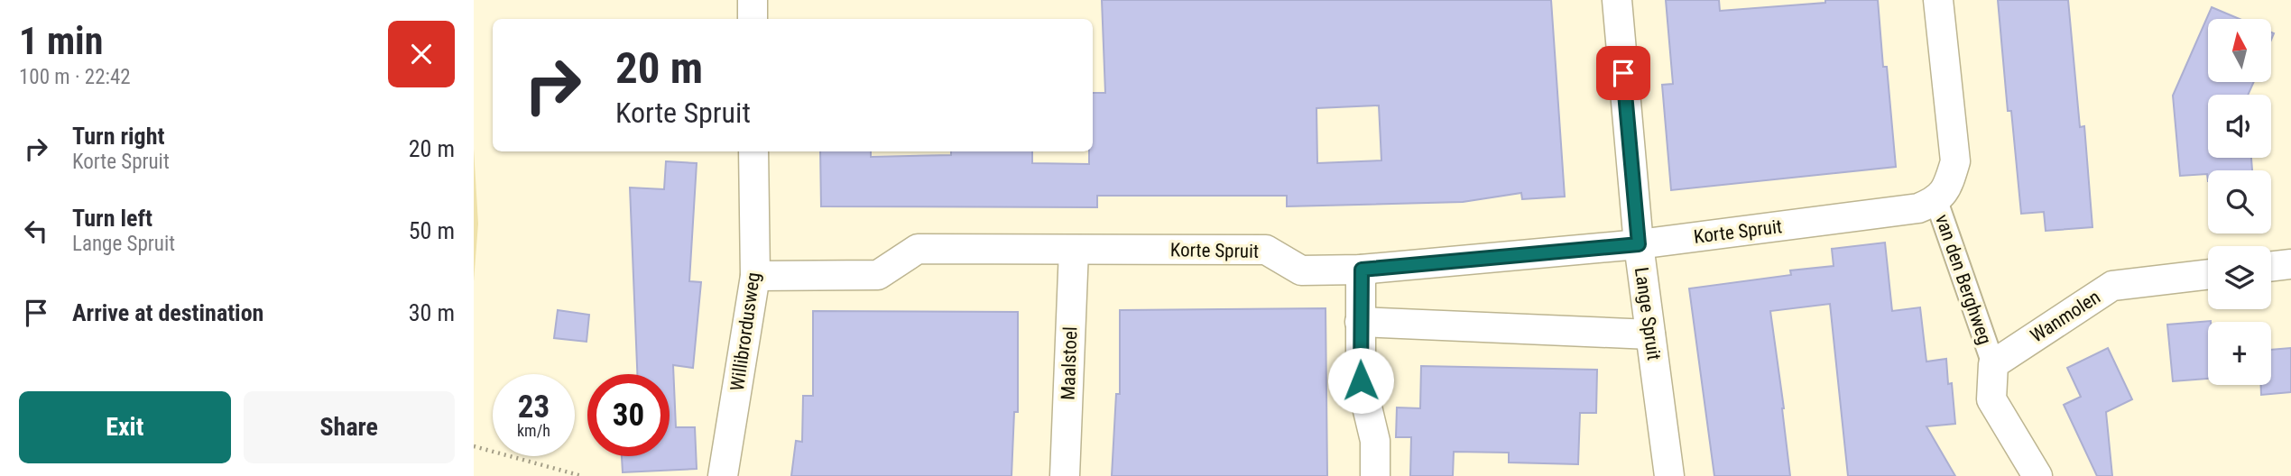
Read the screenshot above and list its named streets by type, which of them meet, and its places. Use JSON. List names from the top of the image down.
{
  "streets": {
    "street": [
      "Korte Spruit",
      "van den Berghweg",
      "Lange Spruit",
      "Wanmolen",
      "Willibrordusweg",
      "Maalstoel"
    ]
  },
  "crossings": [
    ["Korte Spruit", "van den Berghweg"],
    ["Korte Spruit", "Lange Spruit"],
    ["Korte Spruit", "Willibrordusweg"],
    ["Korte Spruit", "Maalstoel"],
    ["van den Berghweg", "Wanmolen"]
  ],
  "north": "top",
  "page": {
    "heading": ["1 min", "100 m · 22:42"],
    "map_buttons": "+",
    "turn": ["20 m", "Korte Spruit"],
    "list": [
      {
        "name": "Turn right",
        "note": "Korte Spruit",
        "value": "20 m"
      },
      {
        "name": "Turn left",
        "note": "Lange Spruit",
        "value": "50 m"
      },
      {
        "name": "Arrive at destination",
        "value": "30 m"
      }
    ],
    "speed": "23 km/h",
    "limit": "30",
    "buttons": ["Exit", "Share"]
  }
}
